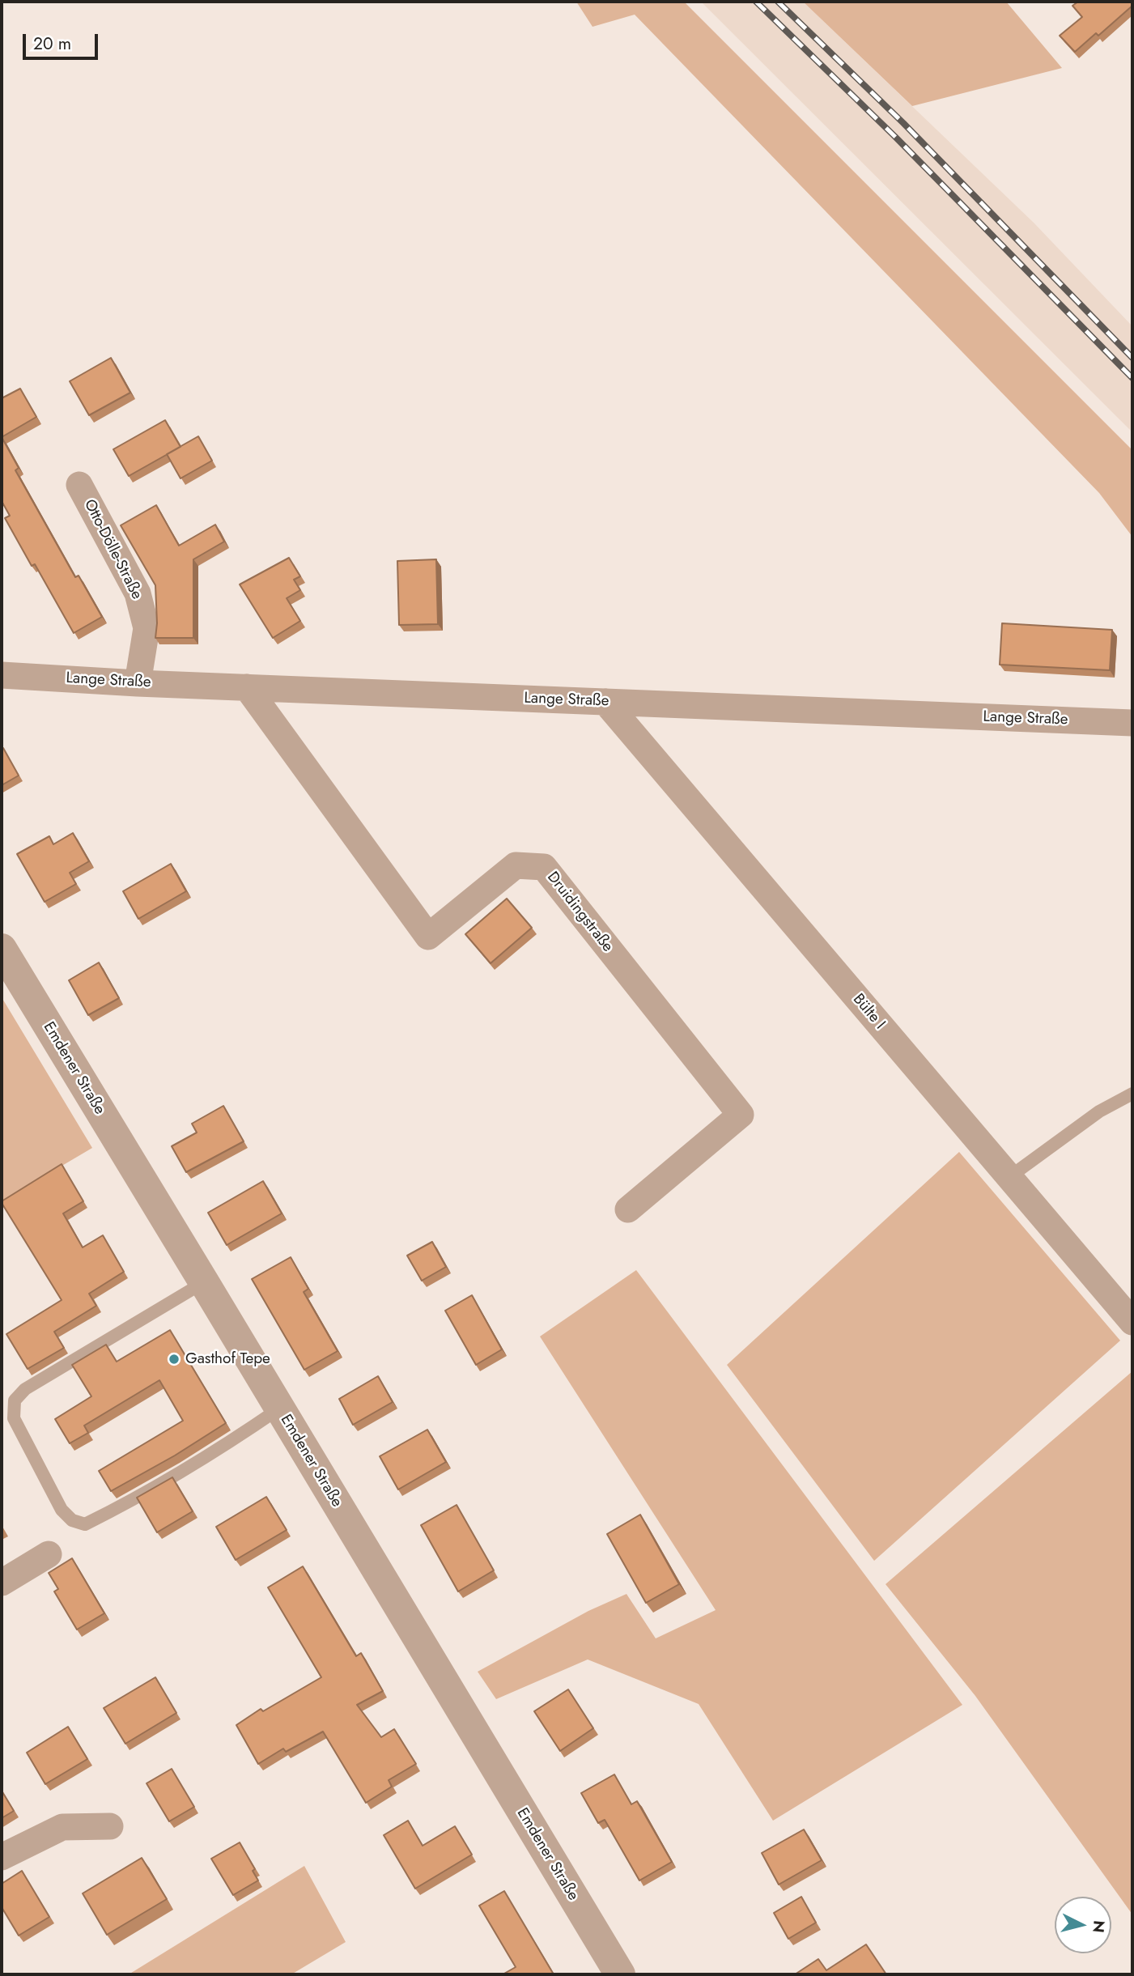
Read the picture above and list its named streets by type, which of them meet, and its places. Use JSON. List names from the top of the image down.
{
  "streets": {
    "street": [
      "Otto-Dölle-Straße",
      "Lange Straße",
      "Druidingstraße",
      "Bülte I",
      "Emdener Straße"
    ]
  },
  "crossings": [
    ["Otto-Dölle-Straße", "Lange Straße"],
    ["Lange Straße", "Druidingstraße"],
    ["Lange Straße", "Bülte I"]
  ],
  "places": ["Gasthof Tepe"],
  "scale_bar": "20 m",
  "north": "right"
}
